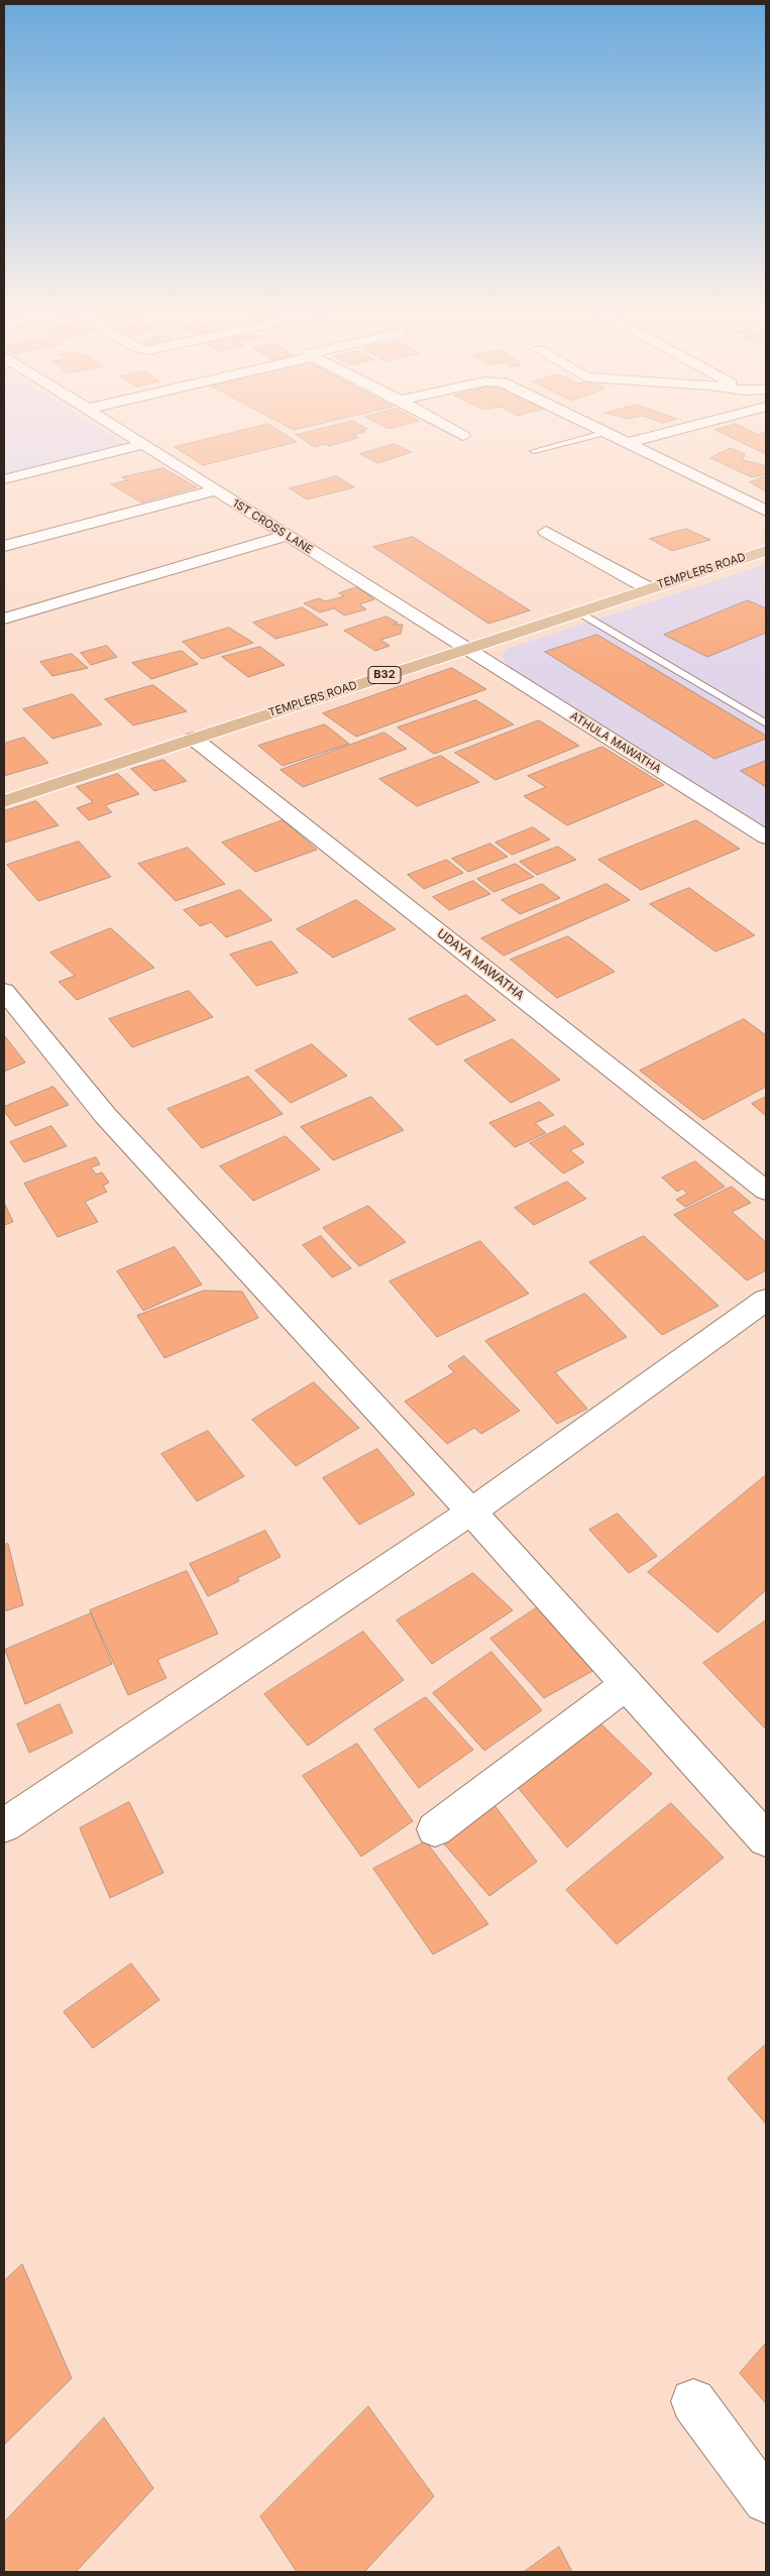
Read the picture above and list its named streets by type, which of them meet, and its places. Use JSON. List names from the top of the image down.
{
  "streets": {
    "main road": ["TEMPLERS ROAD", "B32"],
    "street": ["1ST CROSS LANE", "ATHULA MAWATHA", "UDAYA MAWATHA"]
  },
  "crossings": [
    ["1ST CROSS LANE", "TEMPLERS ROAD"],
    ["1ST CROSS LANE", "ATHULA MAWATHA"],
    ["TEMPLERS ROAD", "ATHULA MAWATHA"],
    ["TEMPLERS ROAD", "UDAYA MAWATHA"]
  ]
}
